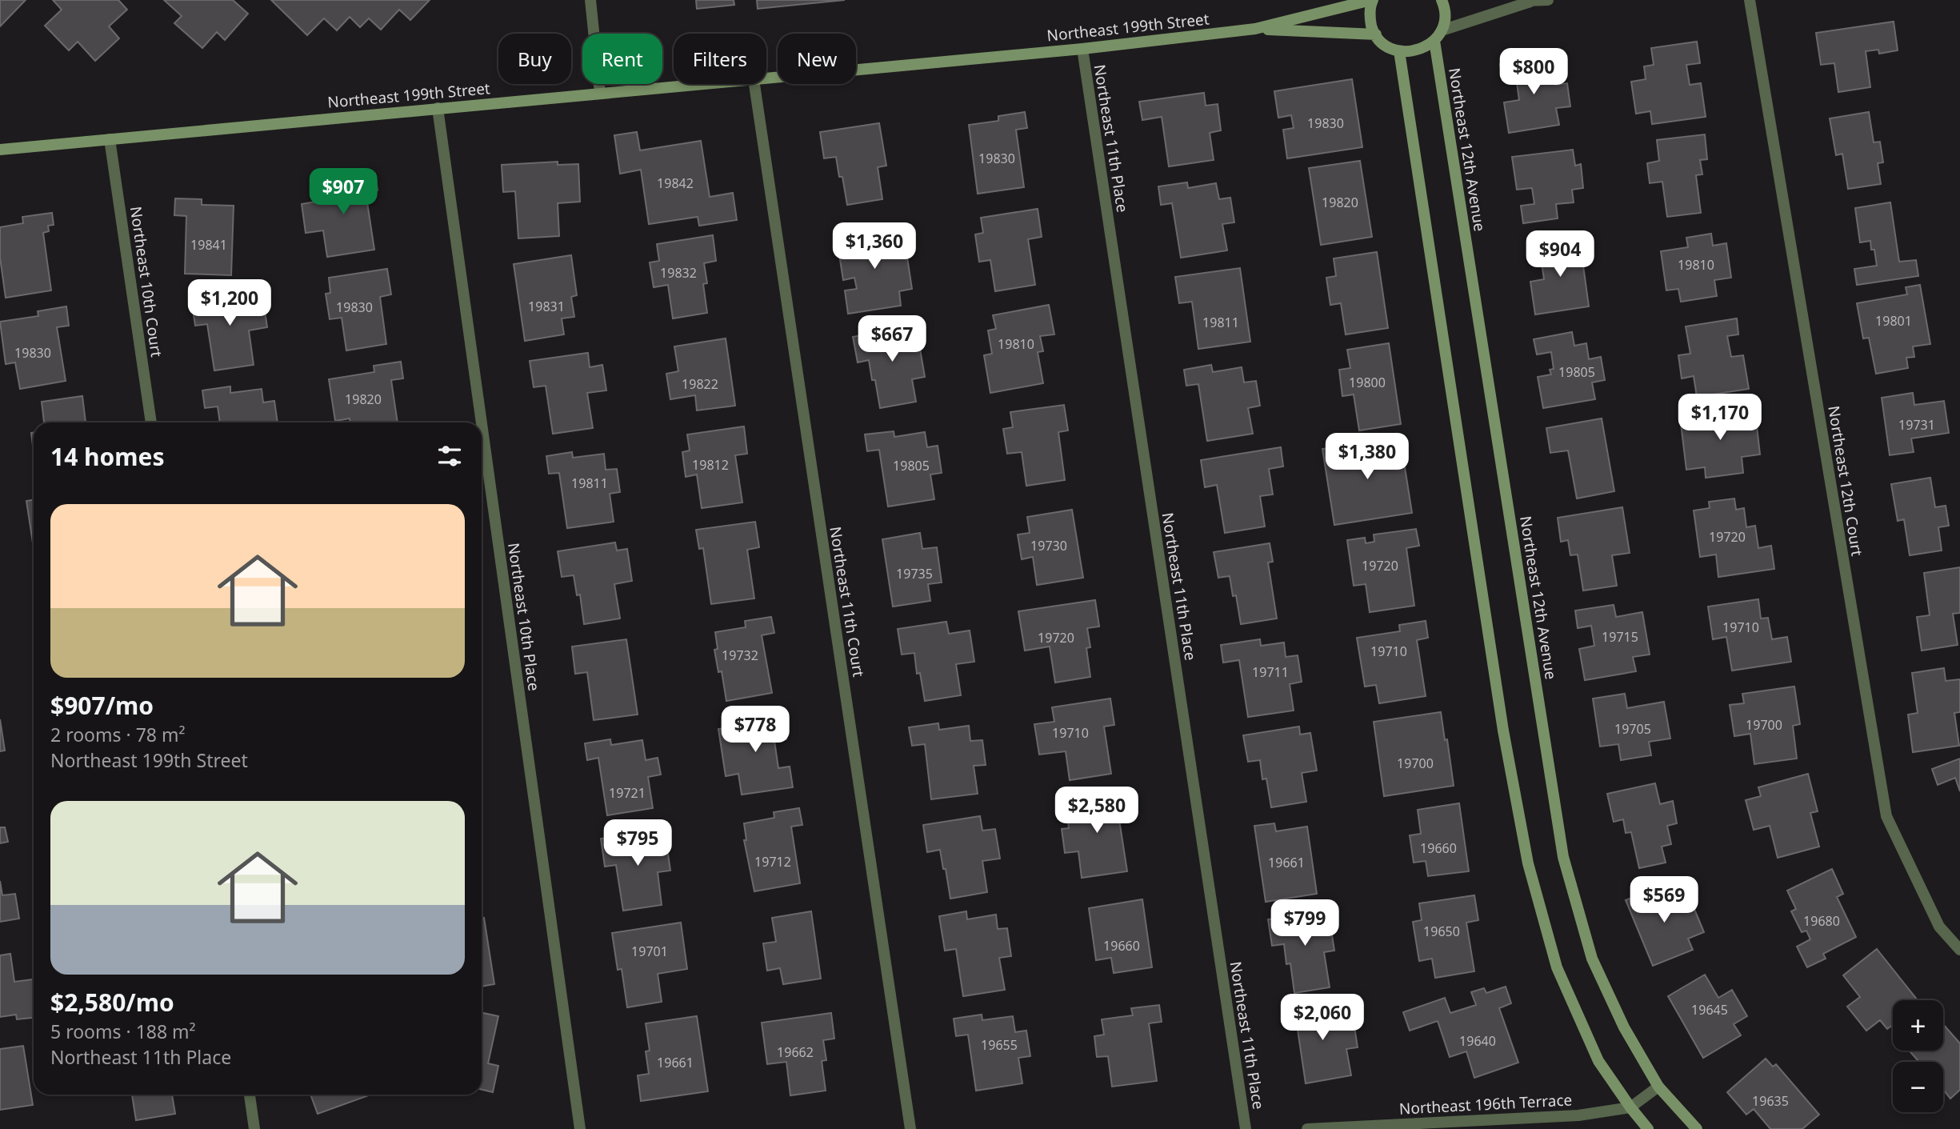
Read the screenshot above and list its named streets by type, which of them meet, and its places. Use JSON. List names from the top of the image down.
{
  "streets": {
    "street": [
      "Northeast 199th Street",
      "Northeast 11th Place",
      "Northeast 12th Avenue",
      "Northeast 10th Court",
      "Northeast 12th Court",
      "Northeast 11th Court",
      "Northeast 10th Place",
      "Northeast 196th Terrace"
    ]
  },
  "crossings": [
    ["Northeast 199th Street", "Northeast 11th Place"],
    ["Northeast 199th Street", "Northeast 10th Court"],
    ["Northeast 199th Street", "Northeast 10th Place"],
    ["Northeast 12th Avenue", "Northeast 196th Terrace"]
  ],
  "house_numbers": [
    "19830",
    "19830",
    "19842",
    "19820",
    "19841",
    "19810",
    "19832",
    "19831",
    "19830",
    "19801",
    "19811",
    "19810",
    "19830",
    "19805",
    "19800",
    "19822",
    "19820",
    "19731",
    "19812",
    "19805",
    "19811",
    "19720",
    "19730",
    "19720",
    "19735",
    "19710",
    "19715",
    "19720",
    "19710",
    "19732",
    "19711",
    "19700",
    "19705",
    "19710",
    "19700",
    "19721",
    "19660",
    "19712",
    "19661",
    "19680",
    "19650",
    "19660",
    "19701",
    "19645",
    "19640",
    "19655",
    "19662",
    "19661",
    "19635"
  ],
  "page": {
    "chip": [
      "Buy",
      "Rent",
      "Filters",
      "New"
    ],
    "price": [
      "$800",
      "$907",
      "$1,360",
      "$904",
      "$1,200",
      "$667",
      "$1,170",
      "$1,380",
      "$778",
      "$2,580",
      "$795",
      "$569",
      "$799",
      "$2,060"
    ],
    "heading": "14 homes",
    "list": [
      {
        "name": "$907/mo",
        "note": "2 rooms · 78 m² · Northeast 199th Street"
      },
      {
        "name": "$2,580/mo",
        "note": "5 rooms · 188 m² · Northeast 11th Place"
      }
    ],
    "map_buttons": ["+", "−"]
  }
}
